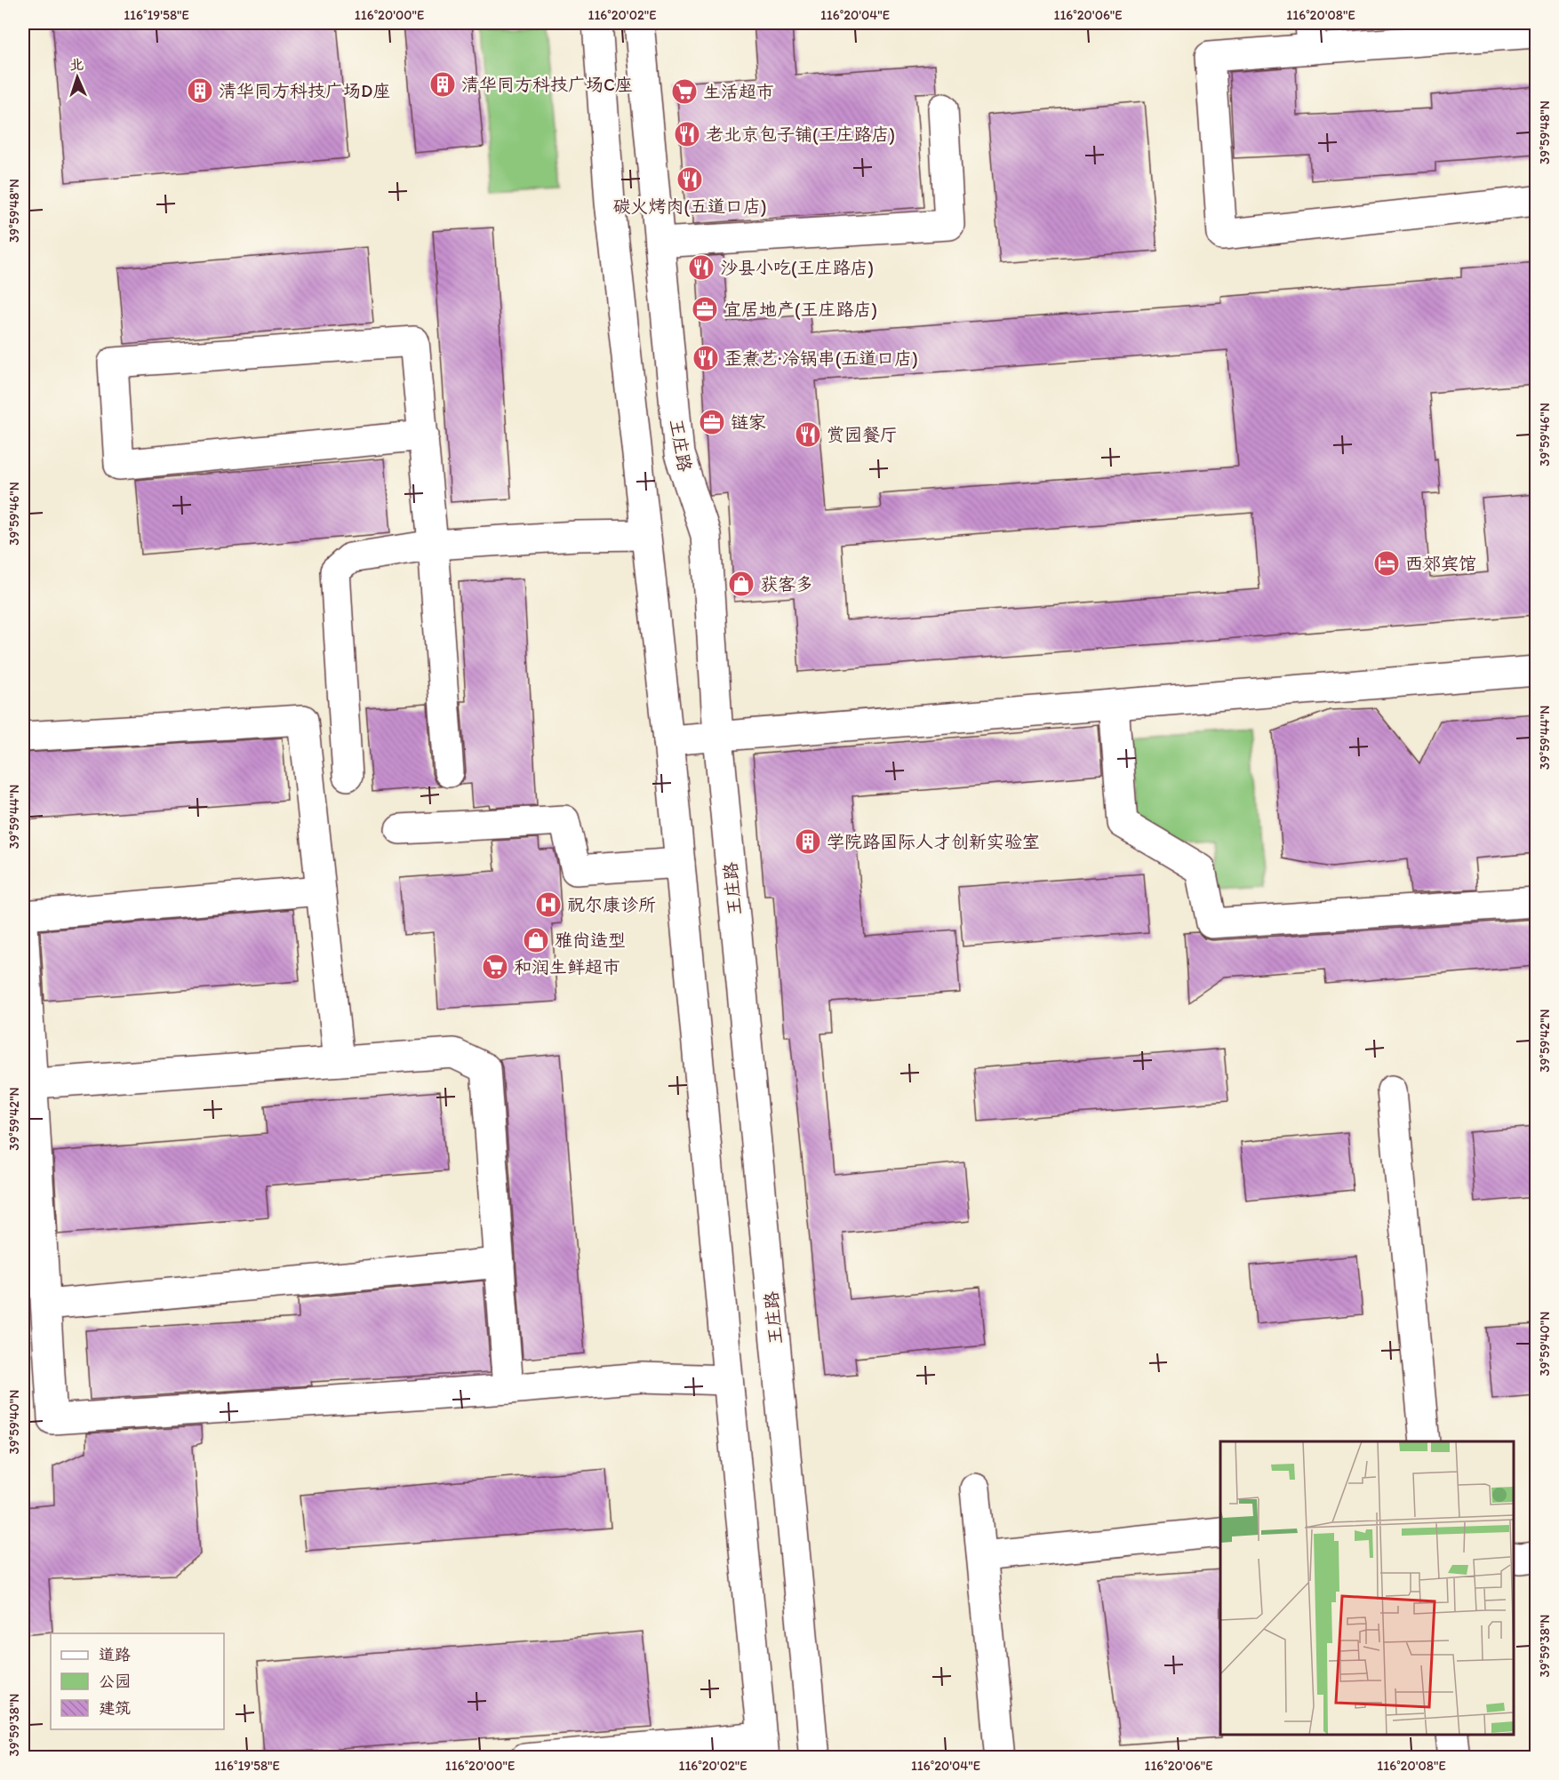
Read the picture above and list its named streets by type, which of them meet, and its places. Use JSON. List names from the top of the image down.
{
  "streets": {
    "street": ["王庄路"]
  },
  "places": {
    "building": ["清华同方科技广场C座", "清华同方科技广场D座", "学院路国际人才创新实验室"],
    "supermarket": ["生活超市", "和润生鲜超市"],
    "restaurant": [
      "老北京包子铺(王庄路店)",
      "碳火烤肉(五道口店)",
      "沙县小吃(王庄路店)",
      "歪煮艺·冷锅串(五道口店)",
      "赏园餐厅"
    ],
    "office": ["宜居地产(王庄路店)", "链家"],
    "hotel": ["西郊宾馆"],
    "shop": ["获客多", "雅尚造型"],
    "hospital": ["祝尔康诊所"]
  },
  "legend": ["道路", "公园", "建筑"],
  "north": "top",
  "coordinates": [
    "116°19'58\"E",
    "116°20'00\"E",
    "116°20'02\"E",
    "116°20'04\"E",
    "116°20'06\"E",
    "116°20'08\"E",
    "39°59'48\"N",
    "39°59'46\"N",
    "39°59'44\"N",
    "39°59'42\"N",
    "39°59'40\"N",
    "39°59'38\"N"
  ]
}
